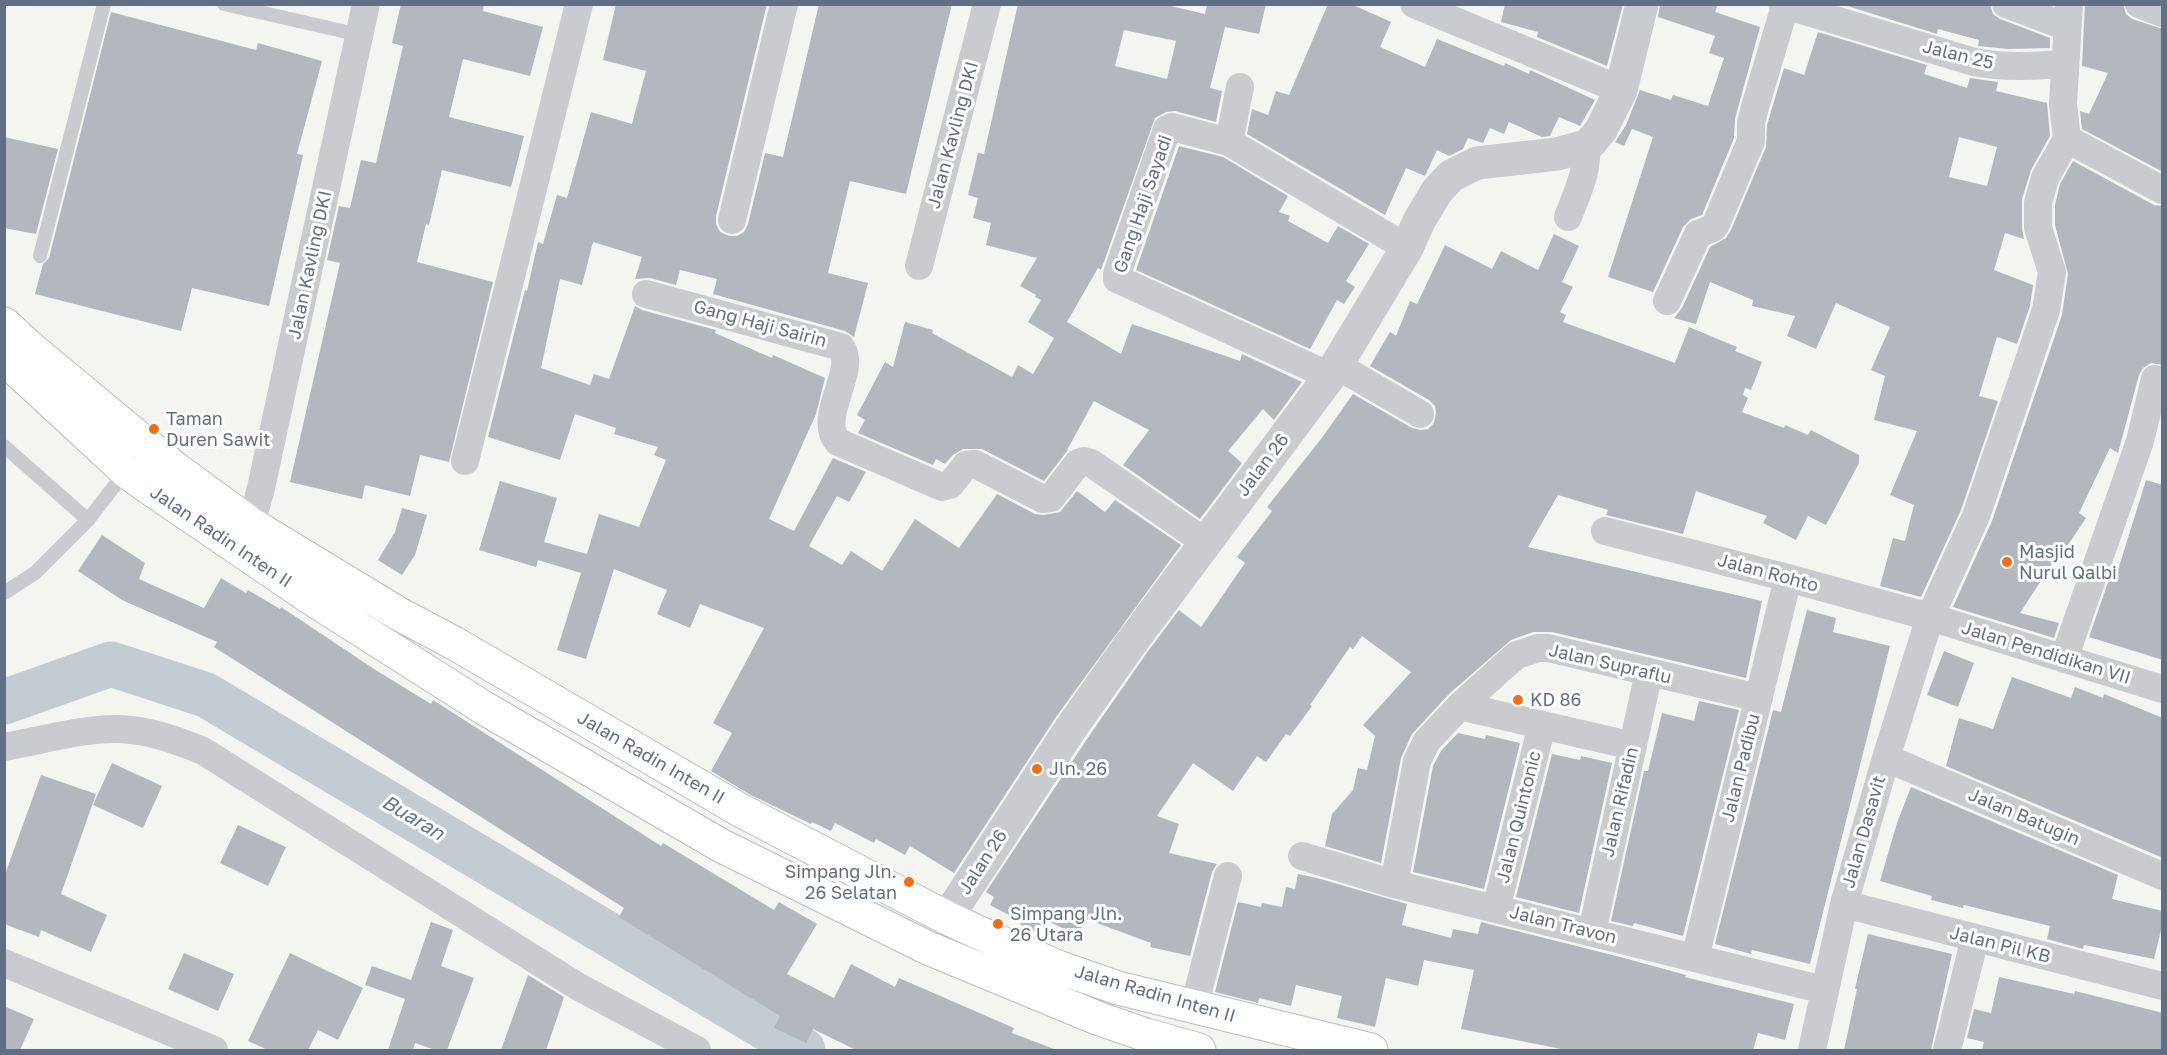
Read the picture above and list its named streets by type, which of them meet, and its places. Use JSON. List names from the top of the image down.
{
  "streets": {
    "main road": ["Jalan Radin Inten II"],
    "street": [
      "Jalan 25",
      "Jalan Kavling DKI",
      "Gang Haji Sayadi",
      "Gang Haji Sairin",
      "Jalan 26",
      "Jalan Rohto",
      "Jalan Pendidikan VII",
      "Jalan Supraflu",
      "Jalan Padibu",
      "Jalan Rifadin",
      "Jalan Quintonic",
      "Jalan Batugin",
      "Jalan Dasavit",
      "Jalan Travon",
      "Jalan Pil KB"
    ]
  },
  "crossings": [
    ["Jalan Kavling DKI", "Jalan Radin Inten II"],
    ["Gang Haji Sayadi", "Jalan 26"],
    ["Gang Haji Sairin", "Jalan 26"],
    ["Jalan 26", "Jalan Radin Inten II"],
    ["Jalan Rohto", "Jalan Pendidikan VII"],
    ["Jalan Rohto", "Jalan Padibu"],
    ["Jalan Rohto", "Jalan Dasavit"],
    ["Jalan Pendidikan VII", "Jalan Dasavit"],
    ["Jalan Supraflu", "Jalan Padibu"],
    ["Jalan Supraflu", "Jalan Rifadin"],
    ["Jalan Supraflu", "Jalan Travon"],
    ["Jalan Padibu", "Jalan Travon"],
    ["Jalan Rifadin", "Jalan Travon"],
    ["Jalan Quintonic", "Jalan Travon"],
    ["Jalan Batugin", "Jalan Dasavit"],
    ["Jalan Dasavit", "Jalan Travon"],
    ["Jalan Dasavit", "Jalan Pil KB"]
  ],
  "water": ["Buaran"],
  "places": [
    "Taman Duren Sawit",
    "Masjid Nurul Qalbi",
    "KD 86",
    "Jln. 26",
    "Simpang Jln. 26 Selatan",
    "Simpang Jln. 26 Utara"
  ]
}
